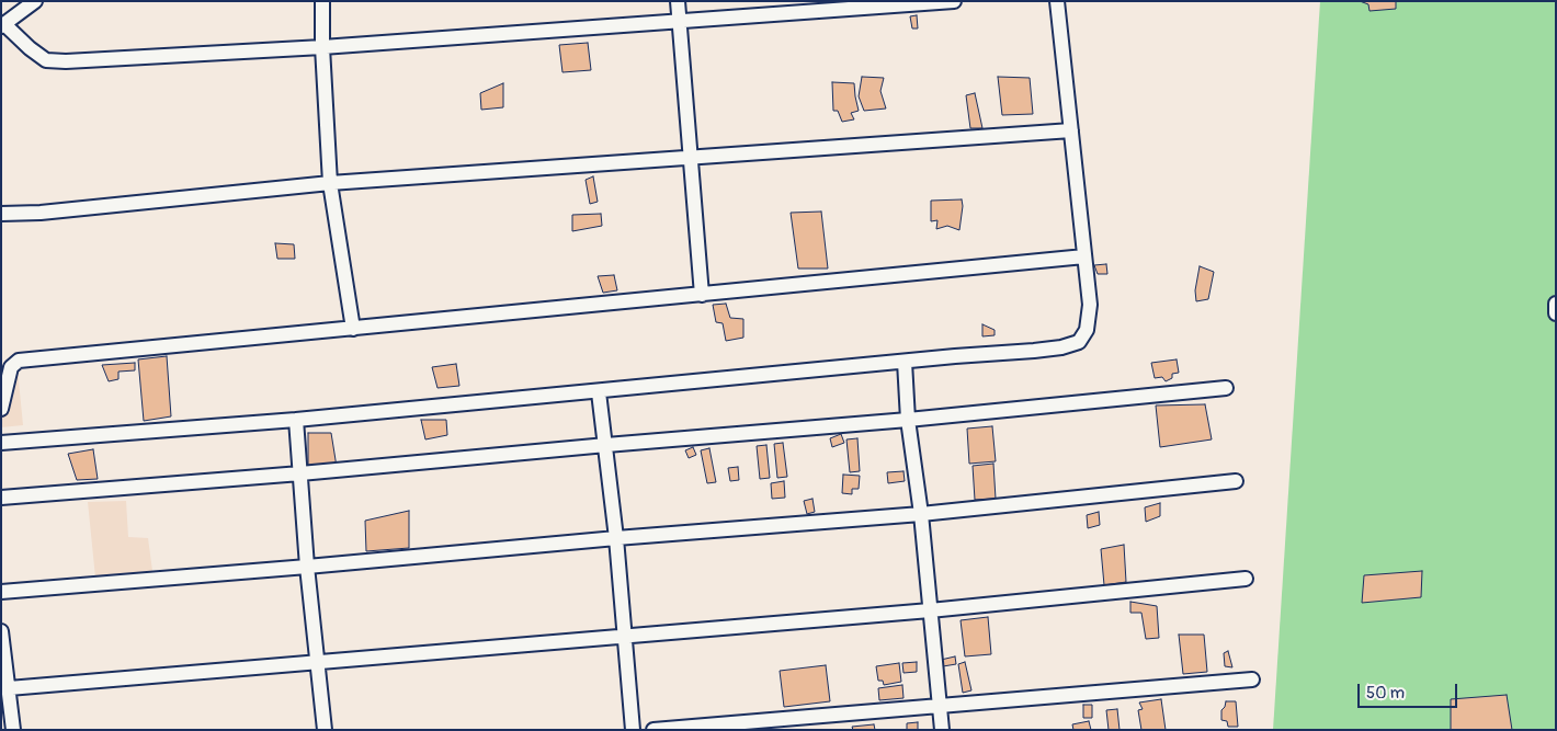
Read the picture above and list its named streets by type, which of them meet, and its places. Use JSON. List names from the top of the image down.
{
  "scale_bar": "50 m"
}
